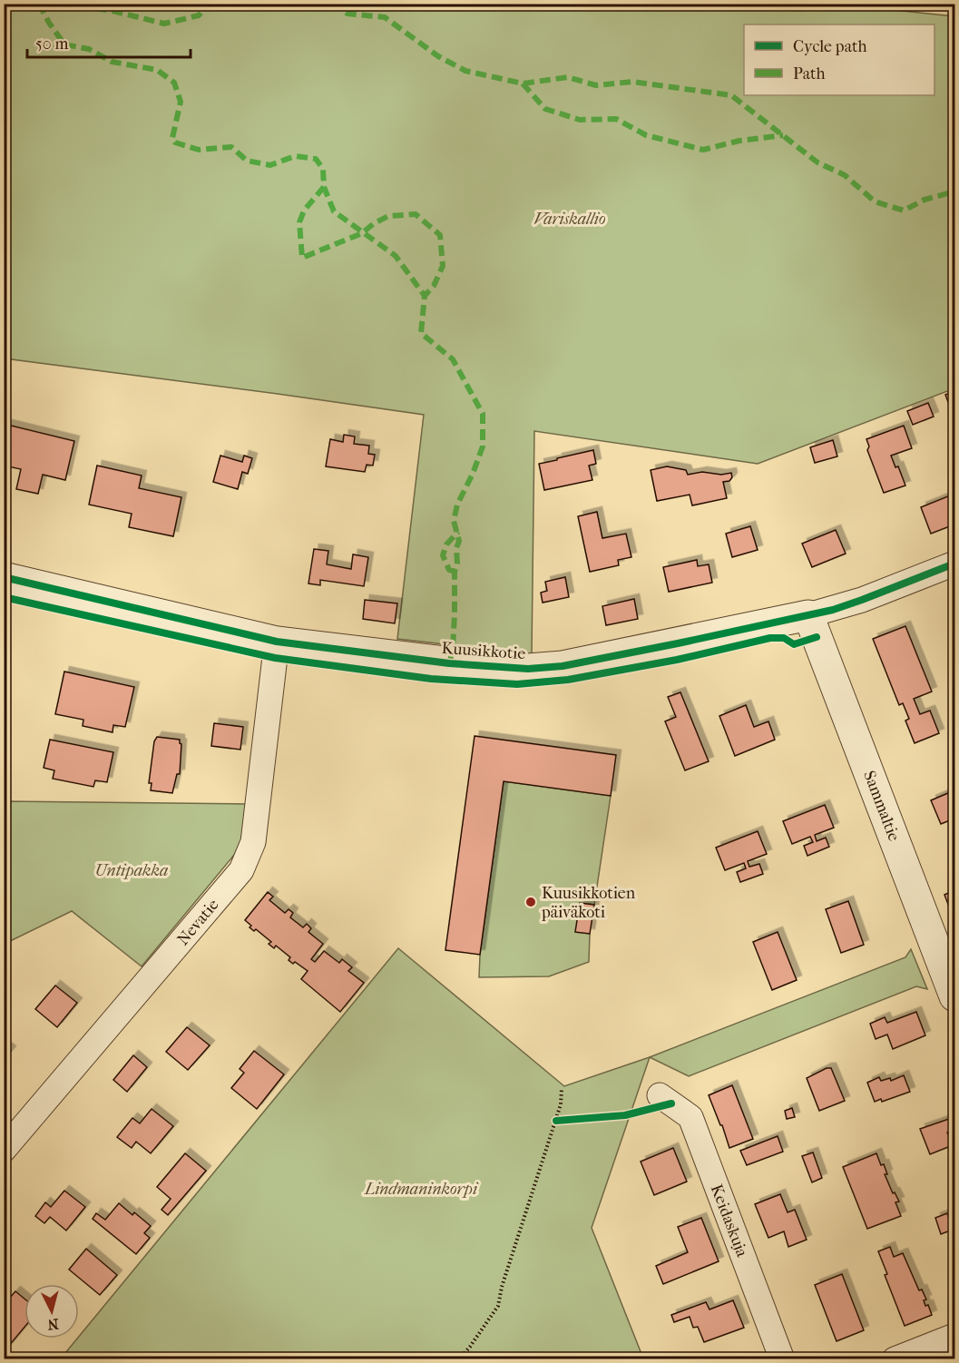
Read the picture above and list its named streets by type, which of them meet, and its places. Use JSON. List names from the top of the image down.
{
  "streets": {
    "street": [
      "Kuusikkotie",
      "Sammaltie",
      "Nevatie",
      "Keidaskuja"
    ]
  },
  "crossings": [
    ["Kuusikkotie", "Sammaltie"],
    ["Kuusikkotie", "Nevatie"]
  ],
  "parks": ["Variskallio", "Untipakka", "Lindmaninkorpi"],
  "places": ["Kuusikkotien päiväkoti"],
  "legend": ["Cycle path", "Path"],
  "scale_bar": "50 m",
  "north": "bottom"
}
